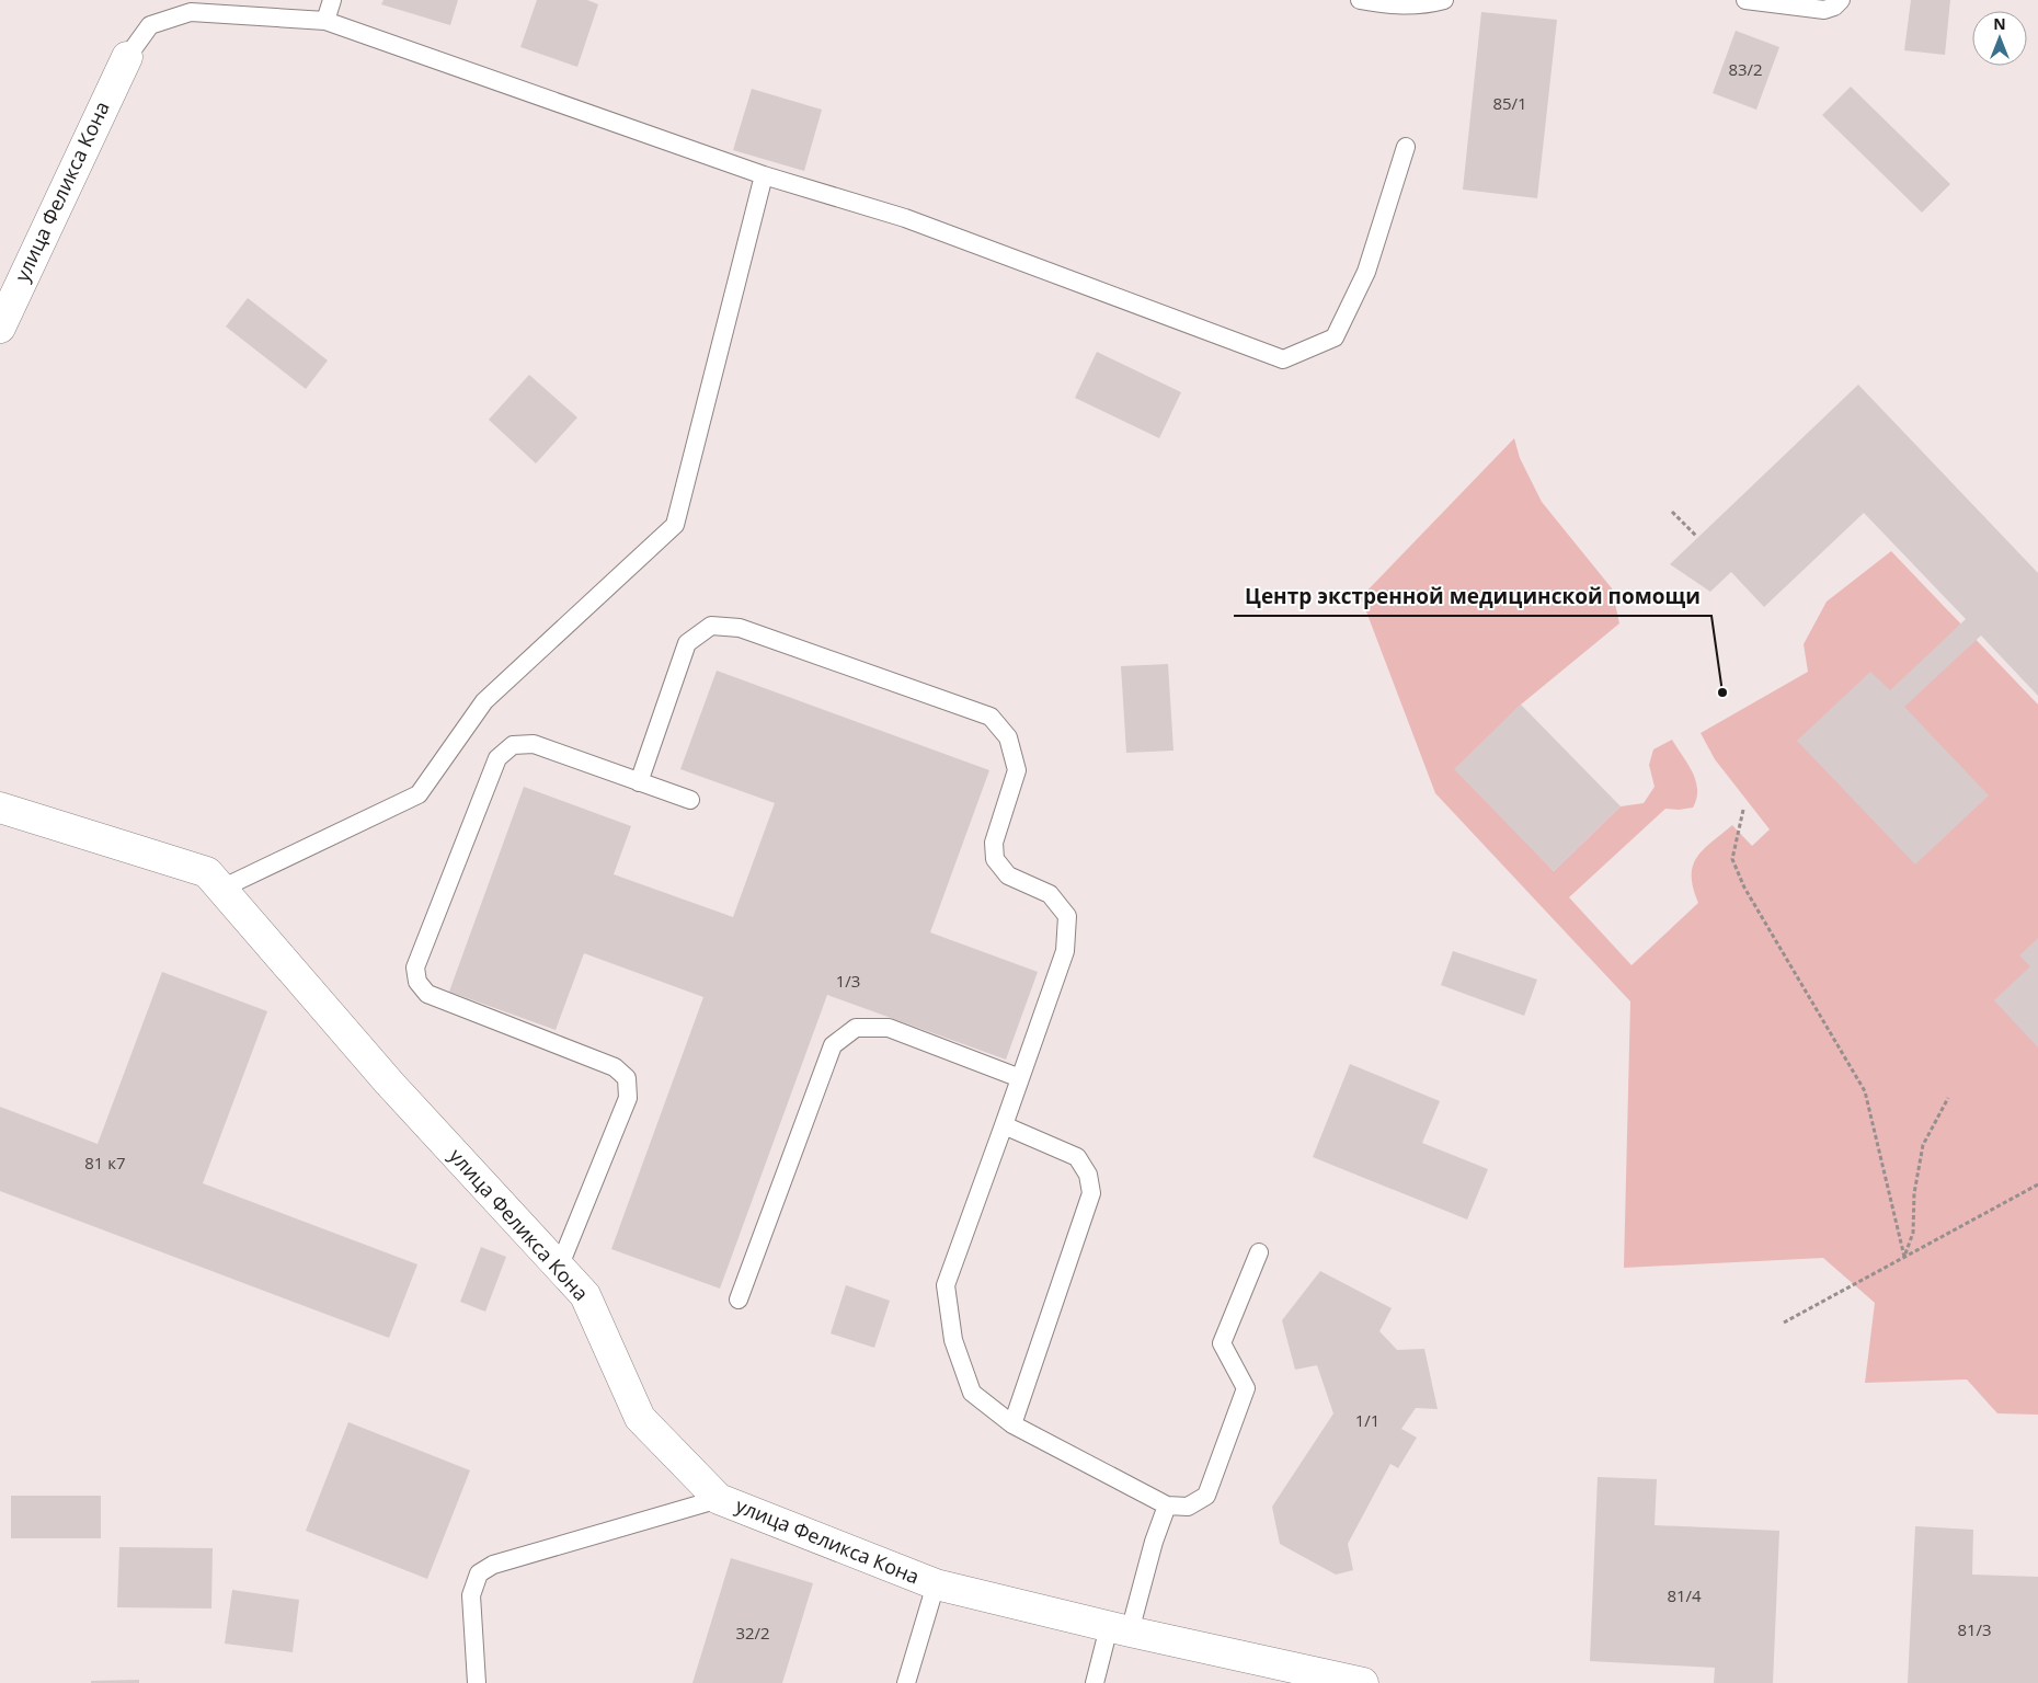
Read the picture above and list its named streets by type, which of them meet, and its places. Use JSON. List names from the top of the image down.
{
  "streets": {
    "street": ["улица Феликса Кона"]
  },
  "places": ["Центр экстренной медицинской помощи"],
  "house_numbers": [
    "83/2",
    "85/1",
    "1/3",
    "81 к7",
    "1/1",
    "81/4",
    "81/3",
    "32/2"
  ],
  "north": "top"
}
